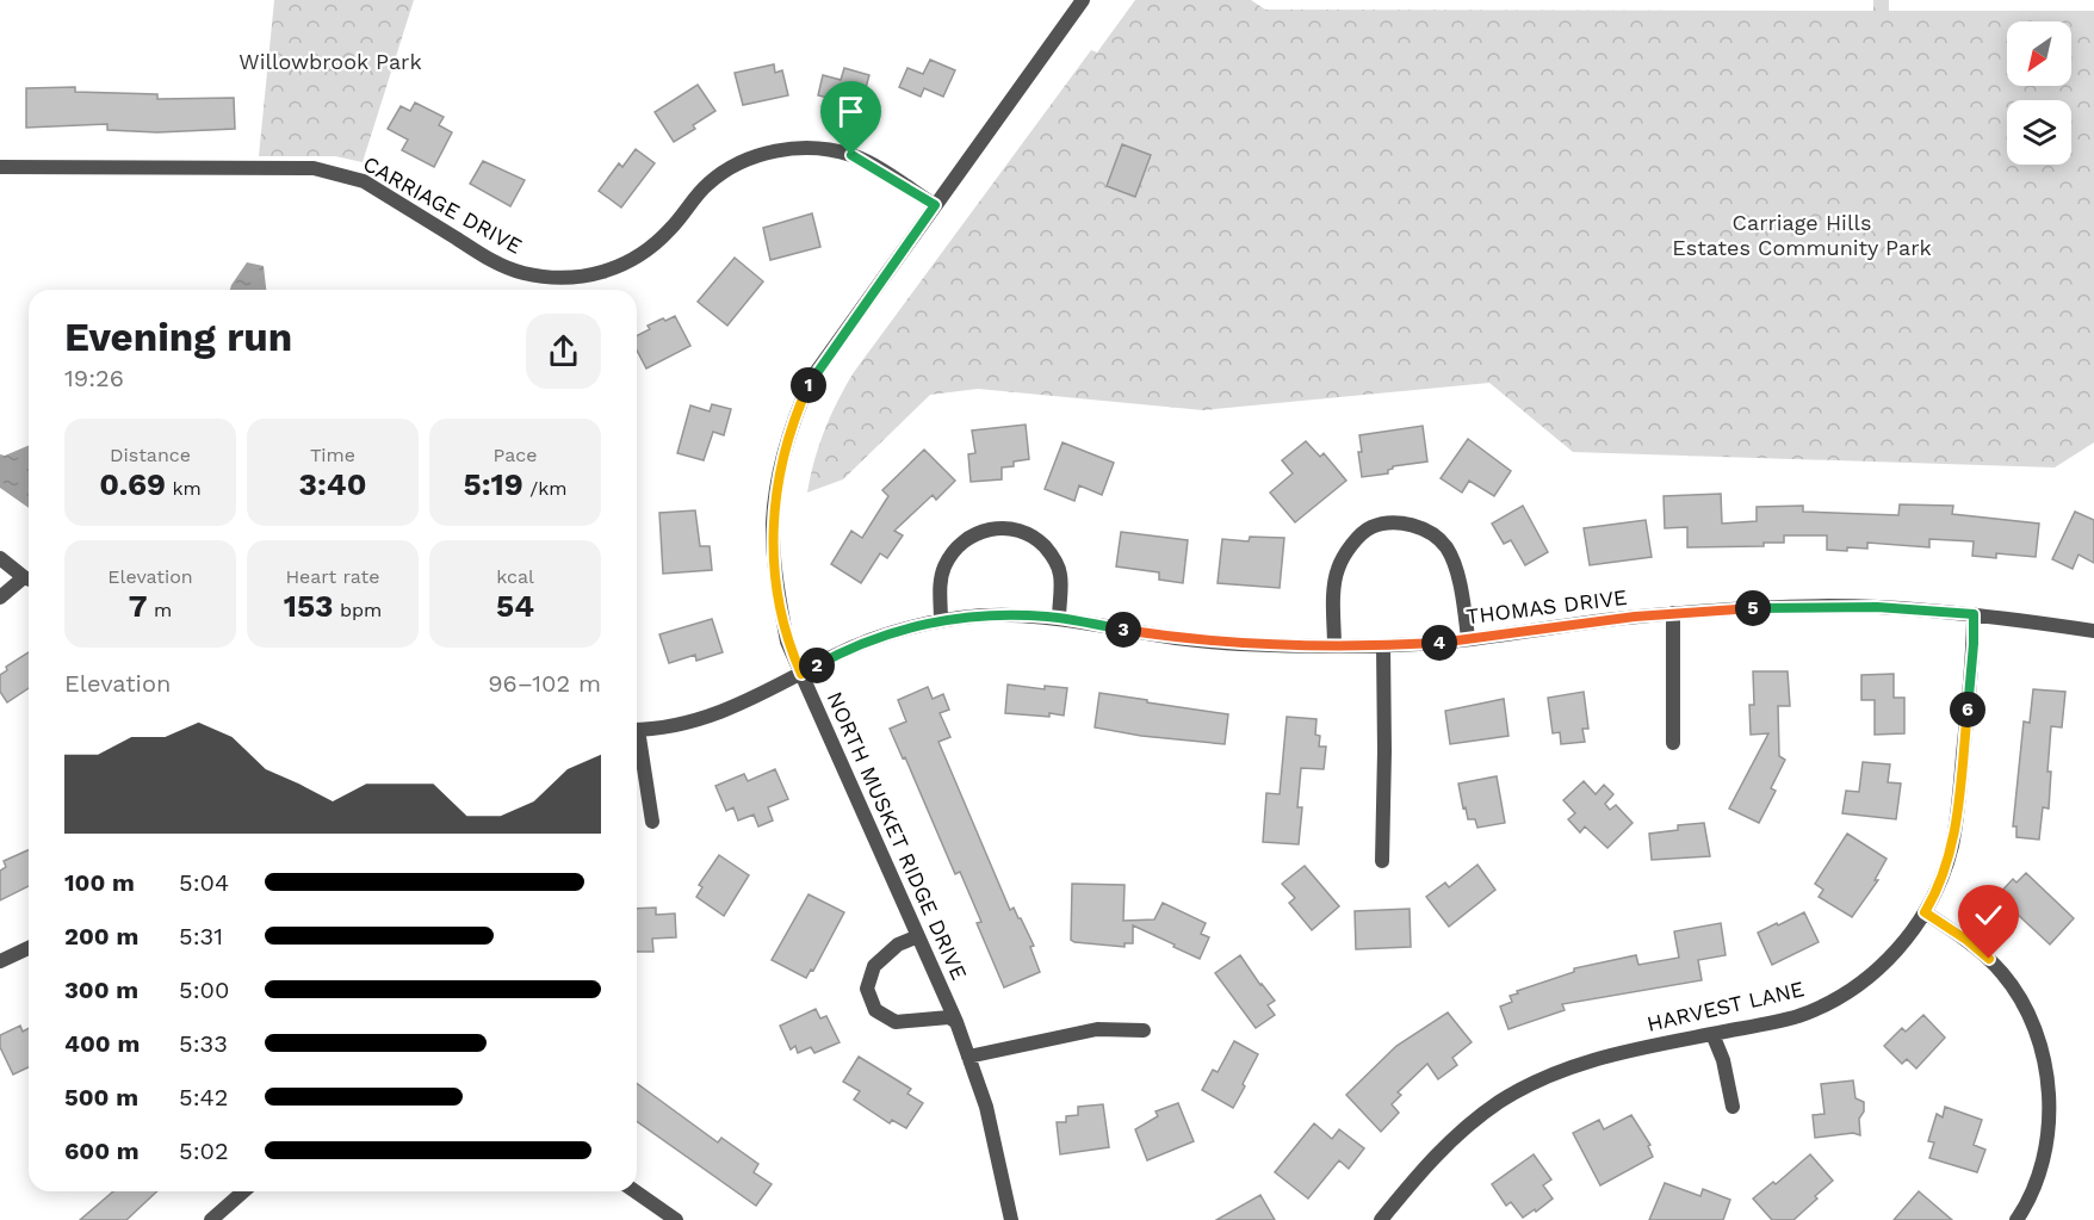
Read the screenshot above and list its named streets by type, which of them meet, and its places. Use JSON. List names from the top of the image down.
{
  "streets": {
    "street": [
      "CARRIAGE DRIVE",
      "THOMAS DRIVE",
      "NORTH MUSKET RIDGE DRIVE",
      "HARVEST LANE"
    ]
  },
  "crossings": [
    ["CARRIAGE DRIVE", "NORTH MUSKET RIDGE DRIVE"],
    ["THOMAS DRIVE", "NORTH MUSKET RIDGE DRIVE"],
    ["THOMAS DRIVE", "HARVEST LANE"]
  ],
  "parks": ["Willowbrook Park", "Carriage Hills Estates Community Park"],
  "north": "bottom left",
  "page": {
    "heading": ["Evening run", "19:26"],
    "pins": [
      "1",
      "5",
      "3",
      "4",
      "2",
      "6"
    ],
    "stats": [
      ["Distance", "0.69 km"],
      ["Time", "3:40"],
      ["Pace", "5:19 /km"],
      ["Elevation", "7 m"],
      ["Heart rate", "153 bpm"],
      ["kcal", "54"]
    ],
    "chart": ["Elevation", "96–102 m"],
    "list": [
      {
        "name": "100 m",
        "note": "5:04"
      },
      {
        "name": "200 m",
        "note": "5:31"
      },
      {
        "name": "300 m",
        "note": "5:00"
      },
      {
        "name": "400 m",
        "note": "5:33"
      },
      {
        "name": "500 m",
        "note": "5:42"
      },
      {
        "name": "600 m",
        "note": "5:02"
      }
    ]
  }
}
